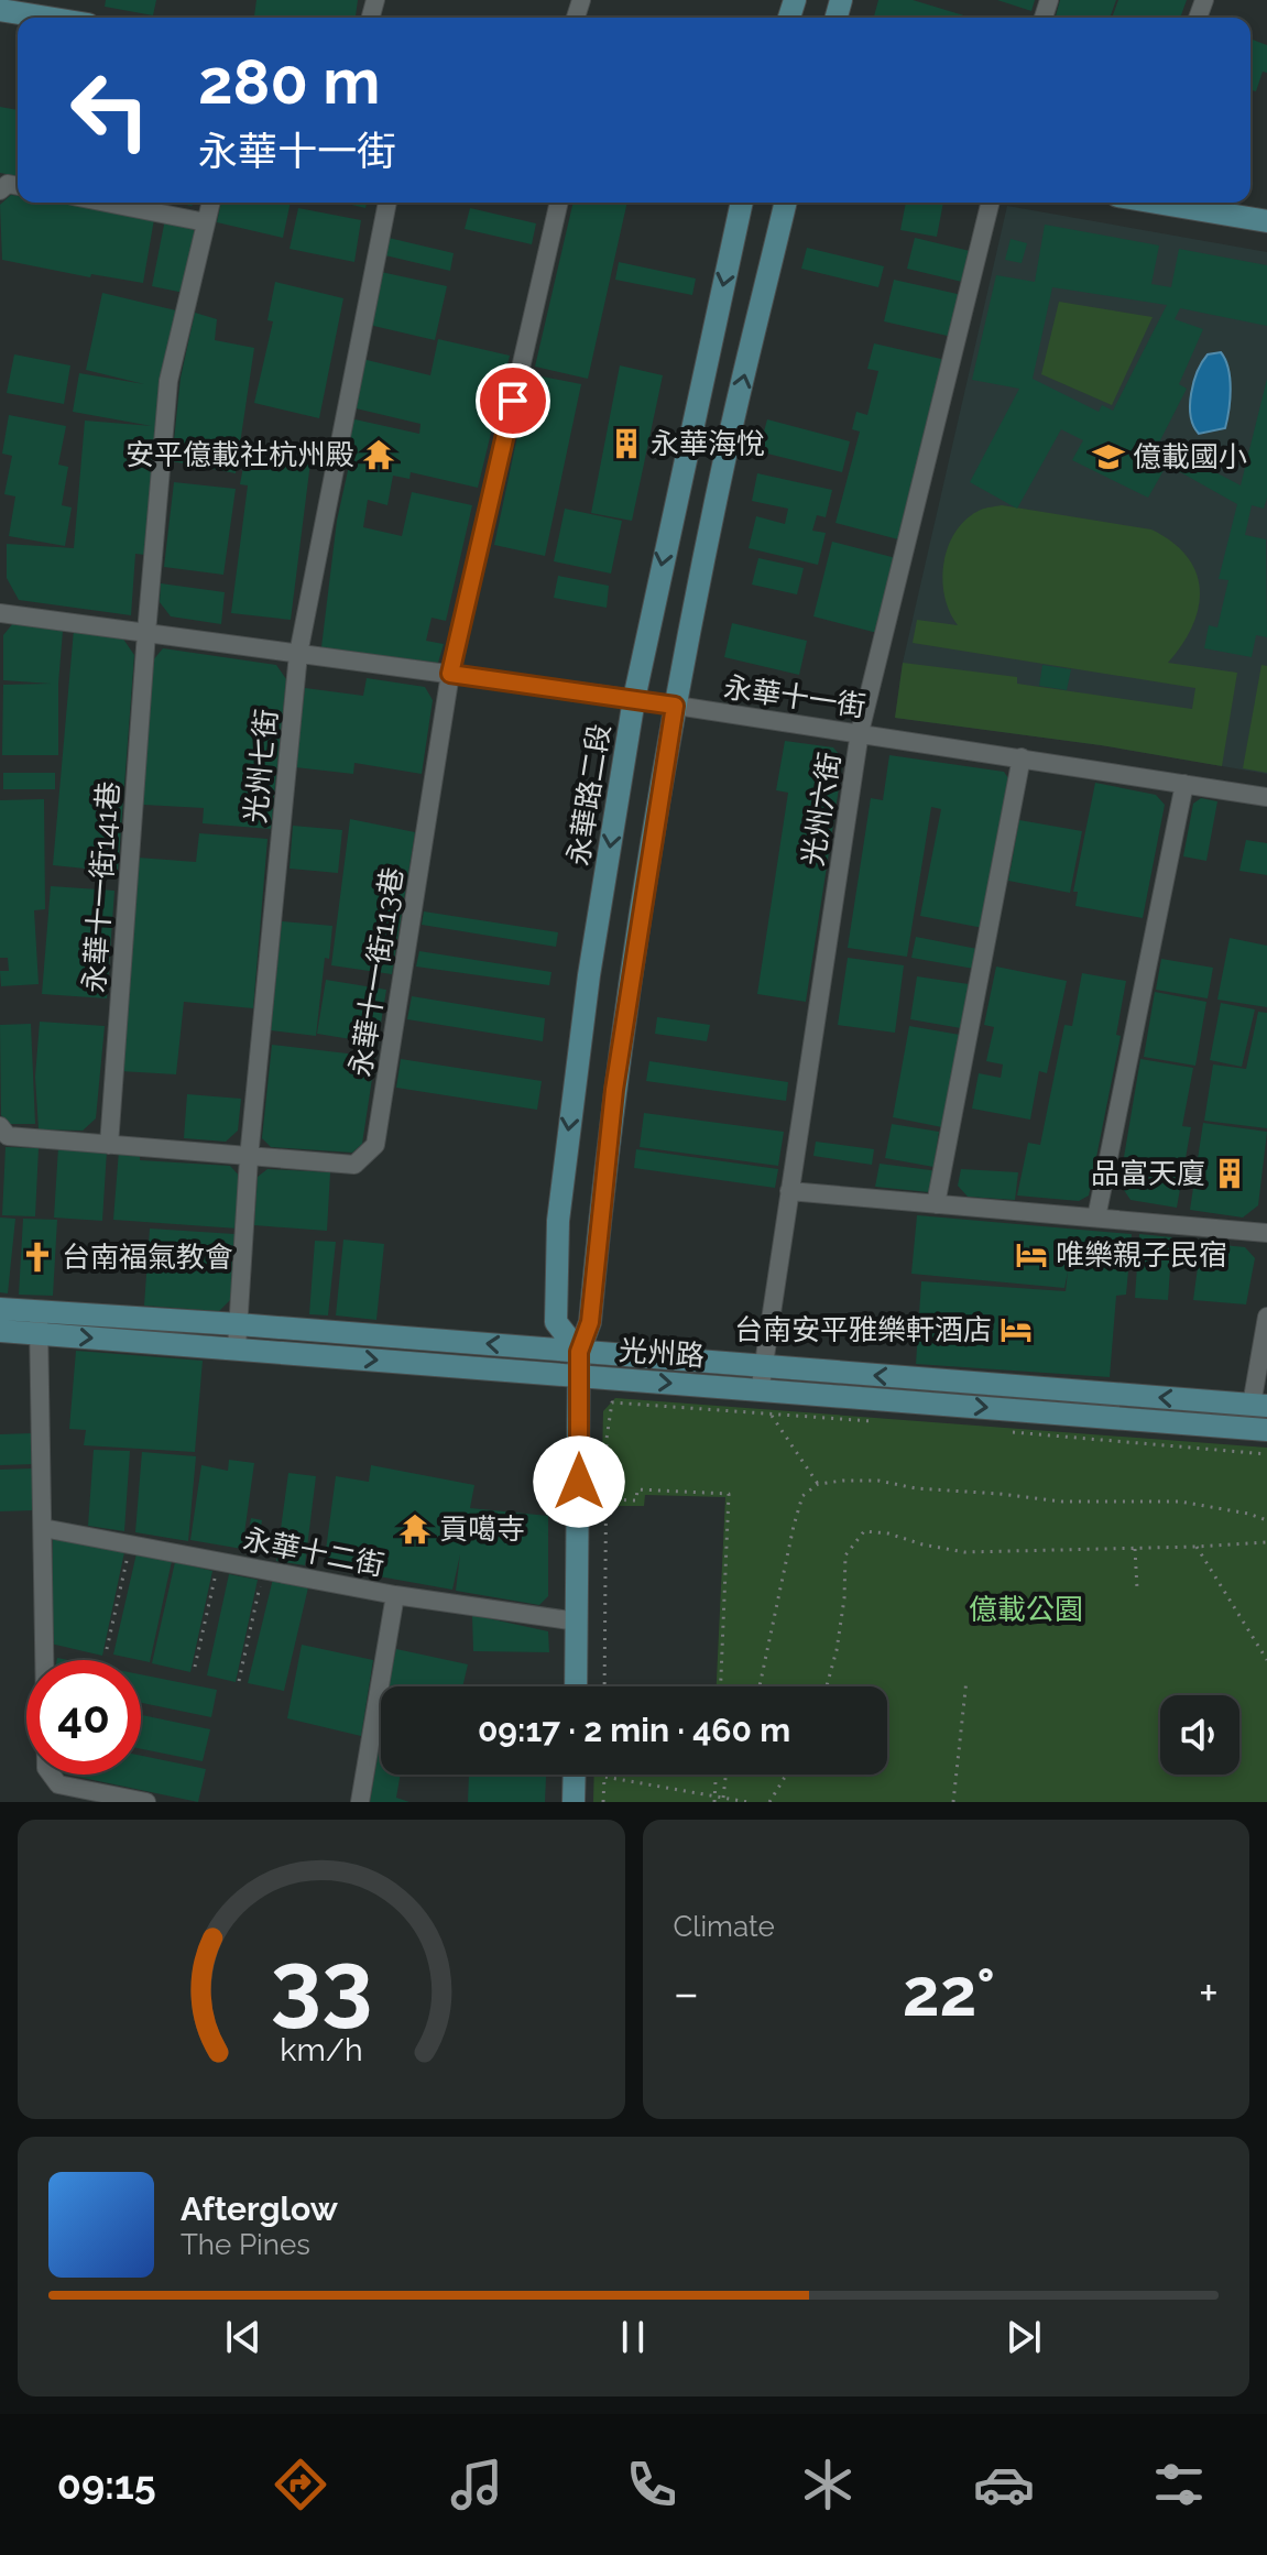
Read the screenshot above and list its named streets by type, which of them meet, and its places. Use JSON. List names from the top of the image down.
{
  "streets": {
    "street": [
      "永華十一街",
      "光州七街",
      "永華路二段",
      "光州六街",
      "永華十一街141巷",
      "永華十一街113巷",
      "光州路",
      "永華十二街"
    ]
  },
  "crossings": [
    ["永華十一街", "光州七街"],
    ["永華十一街", "永華路二段"],
    ["永華十一街", "光州六街"],
    ["永華十一街", "永華十一街141巷"],
    ["永華十一街", "永華十一街113巷"],
    ["光州七街", "永華十一街113巷"],
    ["光州七街", "光州路"],
    ["永華路二段", "光州路"],
    ["光州六街", "光州路"],
    ["永華十一街141巷", "永華十一街113巷"]
  ],
  "parks": ["億載公園"],
  "places": {
    "building": ["永華海悅", "品富天廈"],
    "temple": ["安平億載社杭州殿", "貢噶寺"],
    "school or university": ["億載國小"],
    "hotel": ["唯樂親子民宿", "台南安平雅樂軒酒店"],
    "church": ["台南福氣教會"]
  },
  "page": {
    "turn": ["280 m", "永華十一街"],
    "limit": "40",
    "trip": "09:17 · 2 min · 460 m",
    "tile": "Climate",
    "heat": ["−", "22°", "+"],
    "song": ["Afterglow", "The Pines"],
    "tabs": "09:15",
    "gauge": ["33", "km/h"]
  }
}
